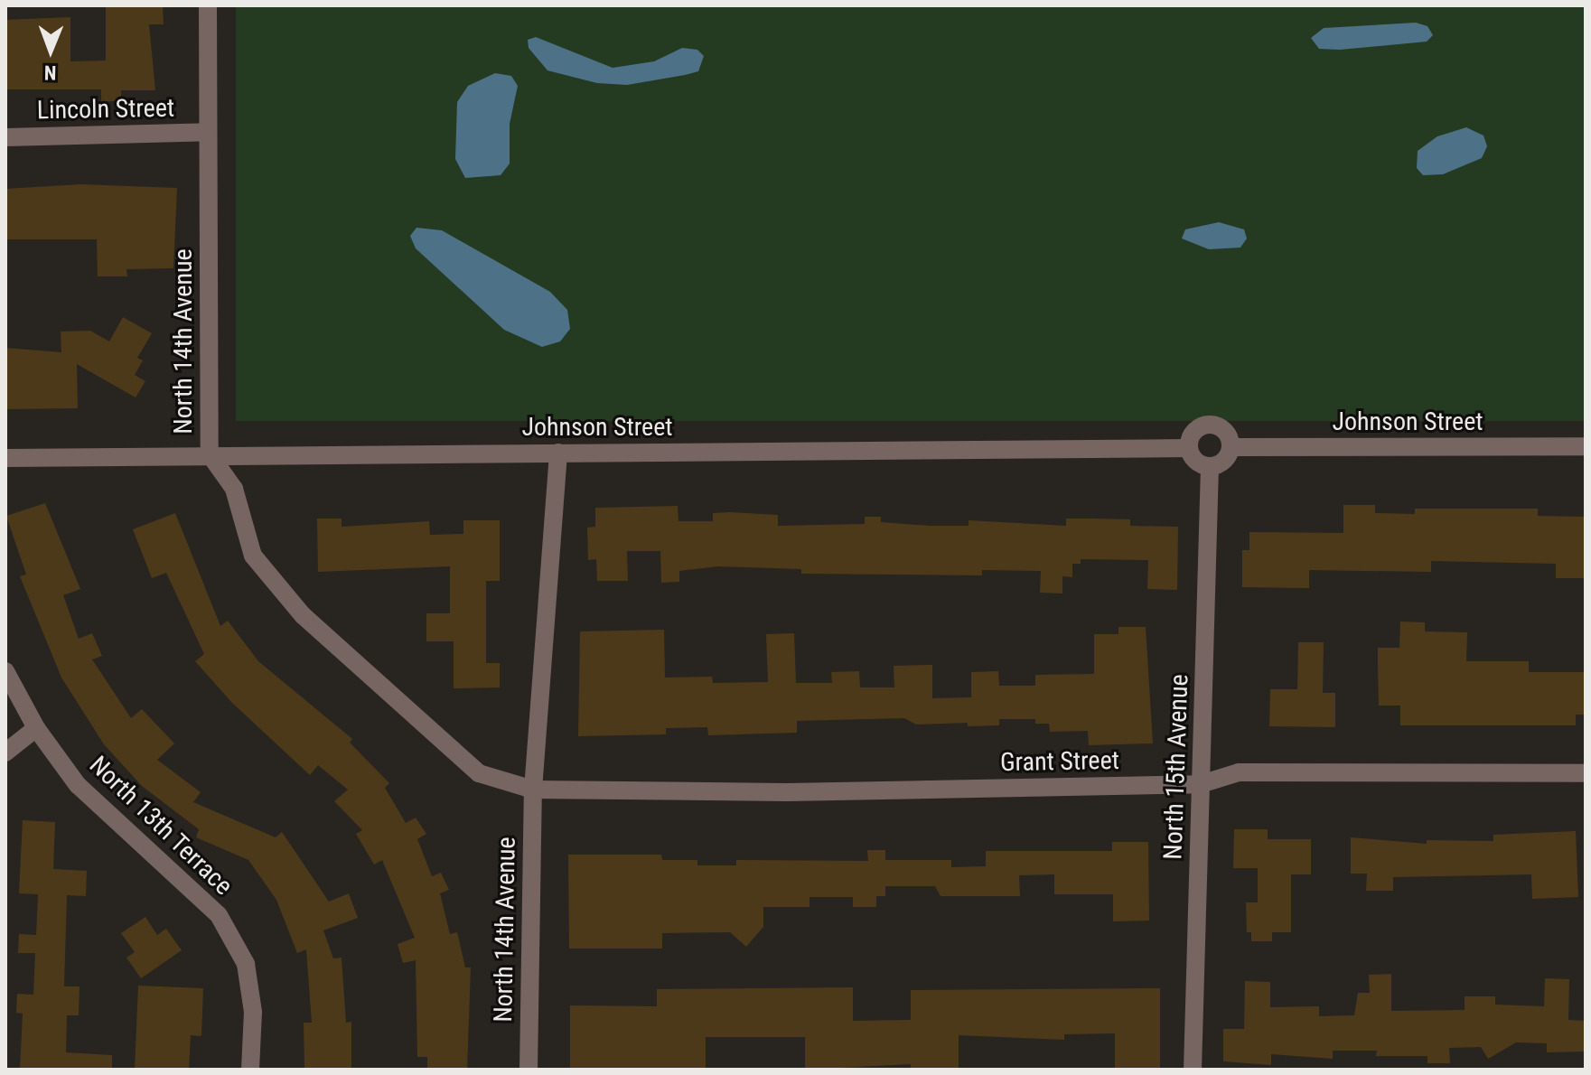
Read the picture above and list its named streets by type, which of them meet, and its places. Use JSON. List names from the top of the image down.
{
  "streets": {
    "street": [
      "Lincoln Street",
      "North 14th Avenue",
      "Johnson Street",
      "Grant Street",
      "North 15th Avenue",
      "North 13th Terrace"
    ]
  },
  "crossings": [
    ["Lincoln Street", "North 14th Avenue"],
    ["North 14th Avenue", "Johnson Street"],
    ["North 14th Avenue", "Grant Street"],
    ["Johnson Street", "North 15th Avenue"],
    ["Grant Street", "North 15th Avenue"]
  ],
  "north": "bottom"
}
